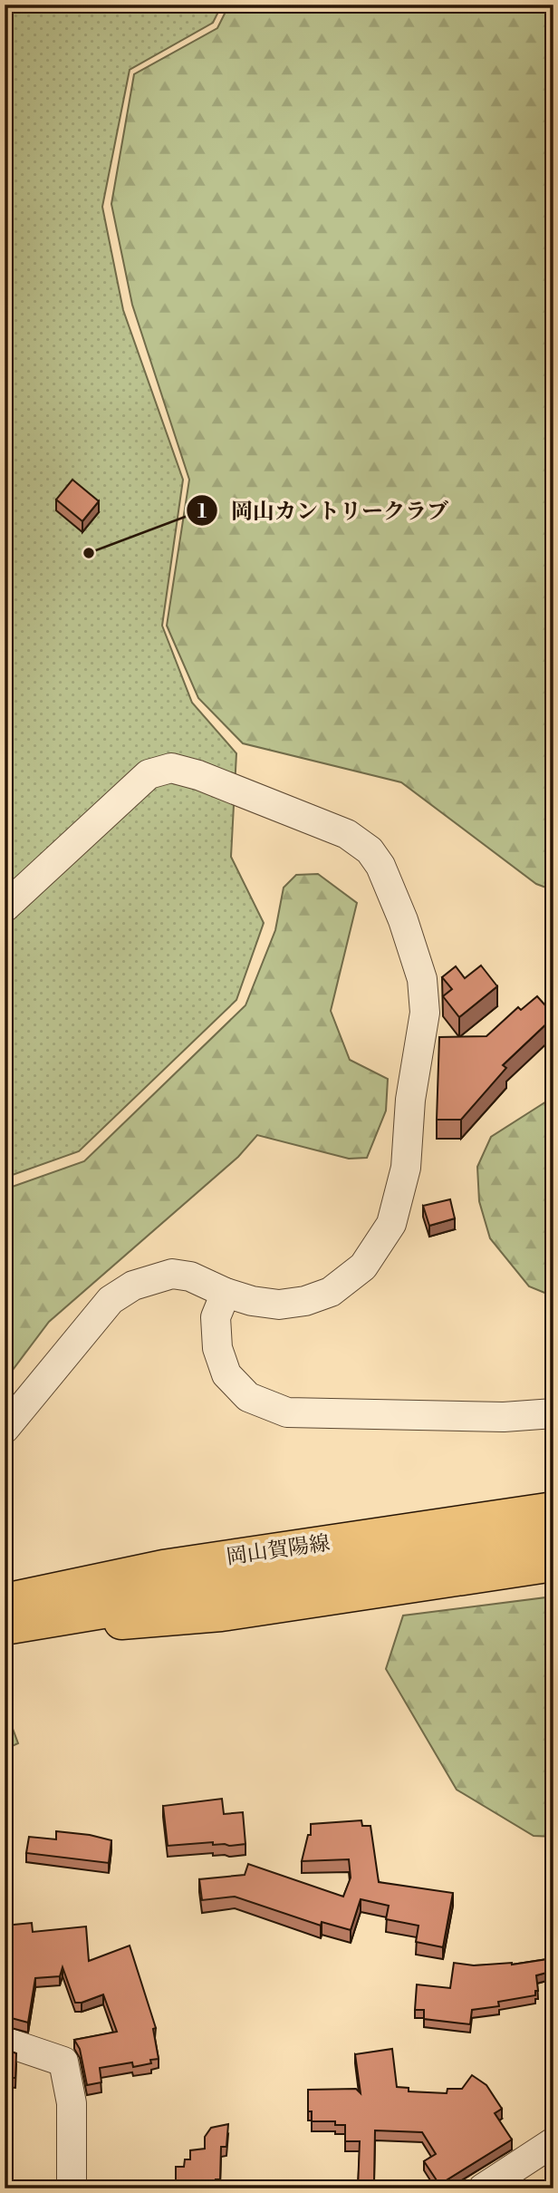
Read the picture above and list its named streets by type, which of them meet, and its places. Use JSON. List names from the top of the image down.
{
  "streets": {
    "main road": ["岡山賀陽線"]
  },
  "places": ["岡山カントリークラブ"]
}
